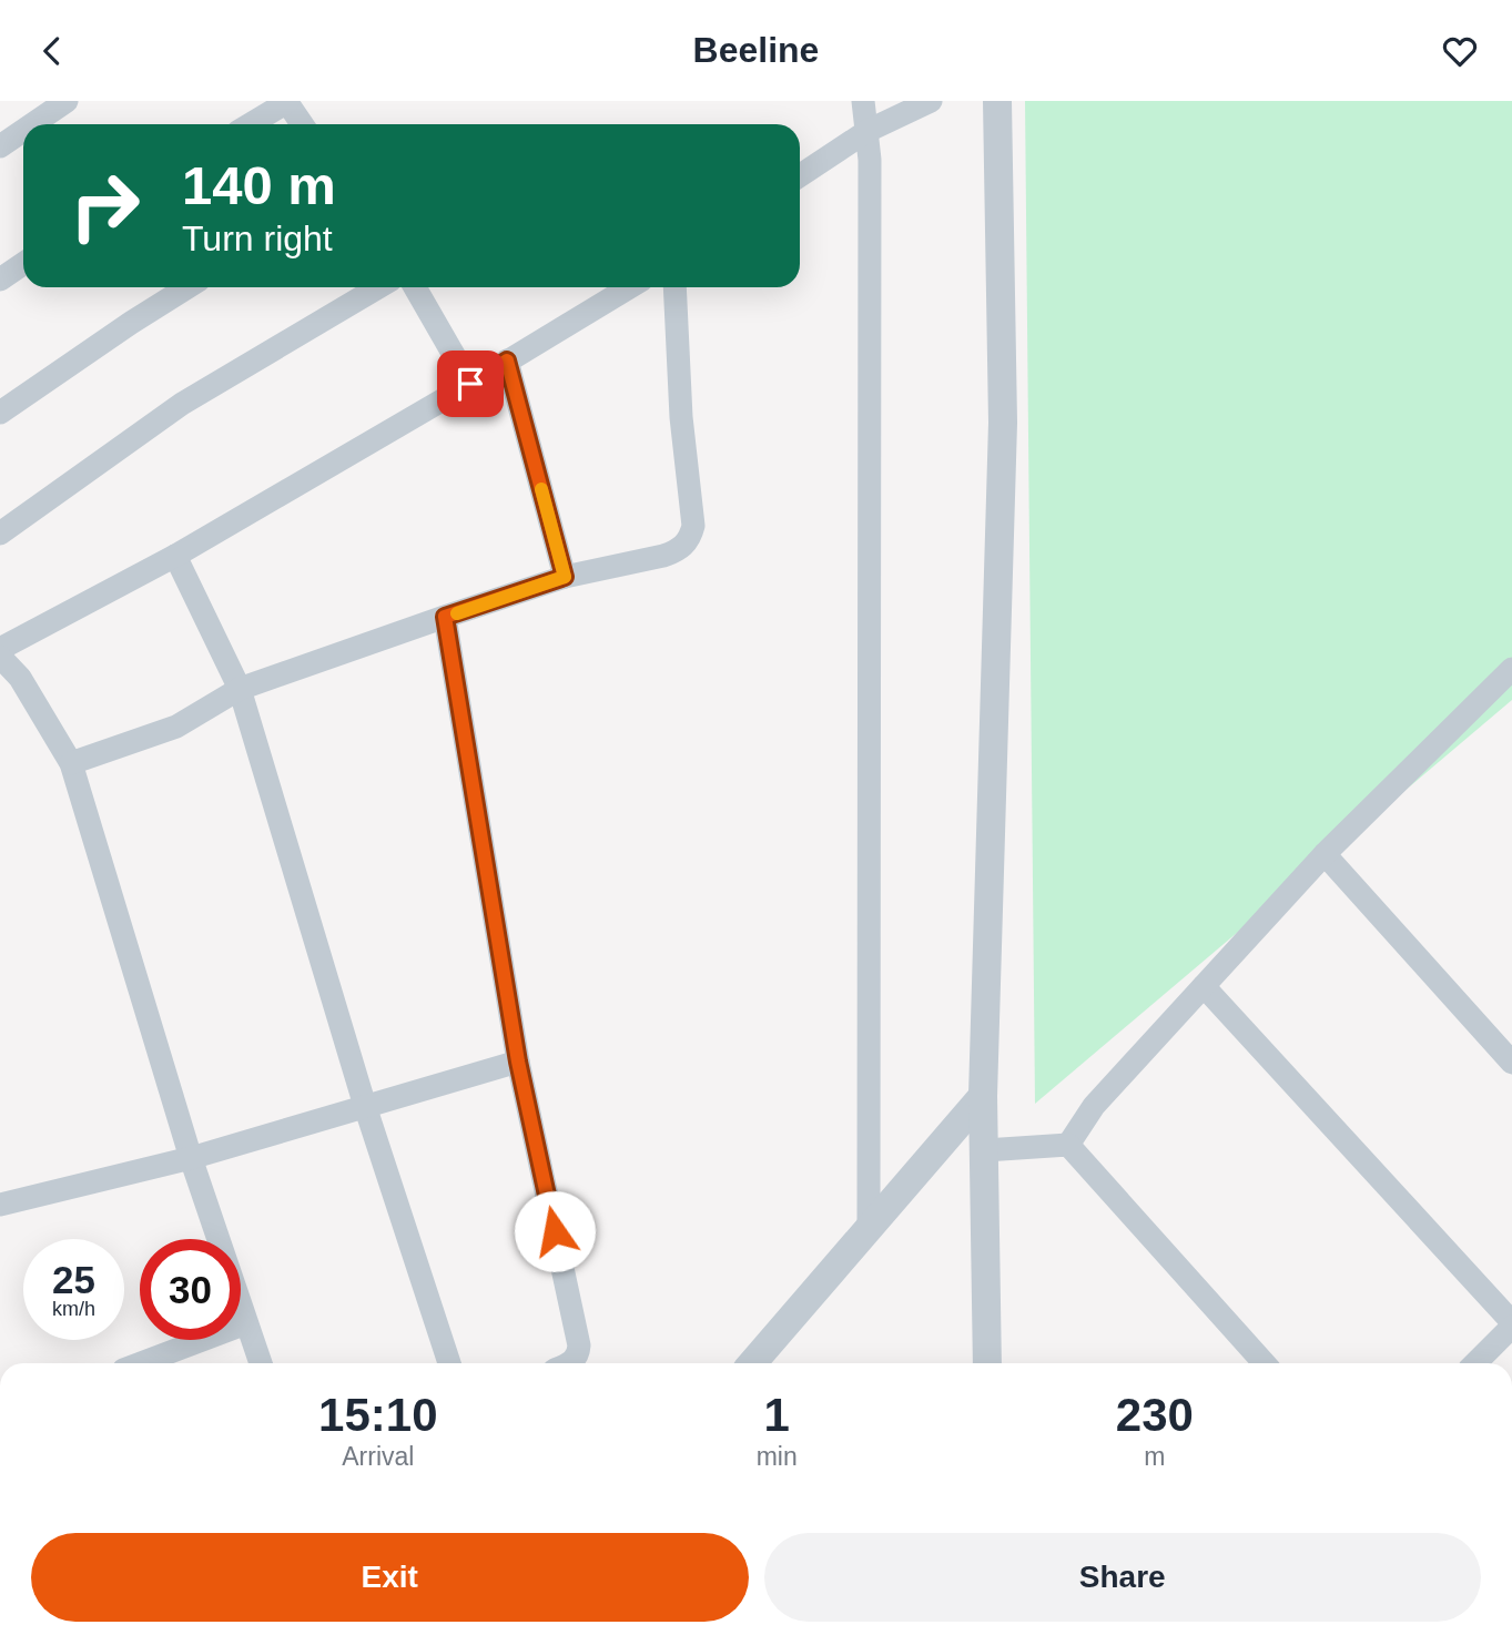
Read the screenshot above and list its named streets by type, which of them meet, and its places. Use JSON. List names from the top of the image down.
{
  "page": {
    "header": "Beeline",
    "turn": ["140 m", "Turn right"],
    "speed": "25 km/h",
    "limit": "30",
    "eta": [
      "15:10",
      "Arrival",
      "1",
      "min",
      "230",
      "m"
    ],
    "buttons": ["Exit", "Share"]
  }
}
